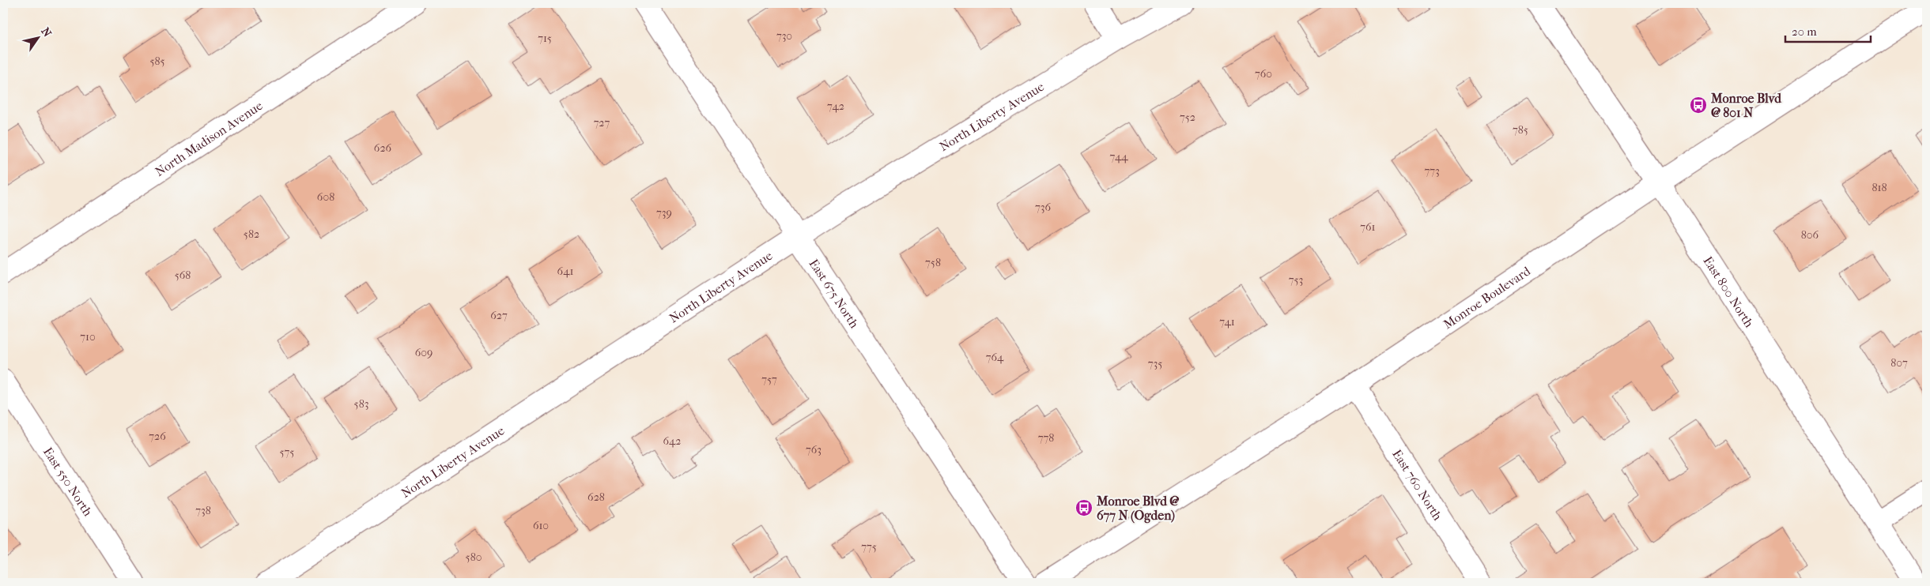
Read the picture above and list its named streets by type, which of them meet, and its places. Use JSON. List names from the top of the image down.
{
  "streets": {
    "street": [
      "North Liberty Avenue",
      "North Madison Avenue",
      "East 800 North",
      "East 675 North",
      "Monroe Boulevard",
      "East 550 North",
      "East 760 North"
    ]
  },
  "crossings": [
    ["North Liberty Avenue", "East 675 North"],
    ["East 800 North", "Monroe Boulevard"],
    ["Monroe Boulevard", "East 760 North"]
  ],
  "places": {
    "bus stop": ["Monroe Blvd @ 801 N", "Monroe Blvd @ 677 N (Ogden)"]
  },
  "house_numbers": [
    "730",
    "715",
    "585",
    "760",
    "742",
    "752",
    "727",
    "785",
    "626",
    "744",
    "773",
    "818",
    "608",
    "736",
    "739",
    "761",
    "582",
    "806",
    "758",
    "641",
    "568",
    "753",
    "627",
    "741",
    "710",
    "609",
    "764",
    "807",
    "735",
    "757",
    "583",
    "726",
    "778",
    "642",
    "763",
    "575",
    "628",
    "738",
    "610",
    "775",
    "580"
  ],
  "scale_bar": "20 m",
  "north": "top right"
}
